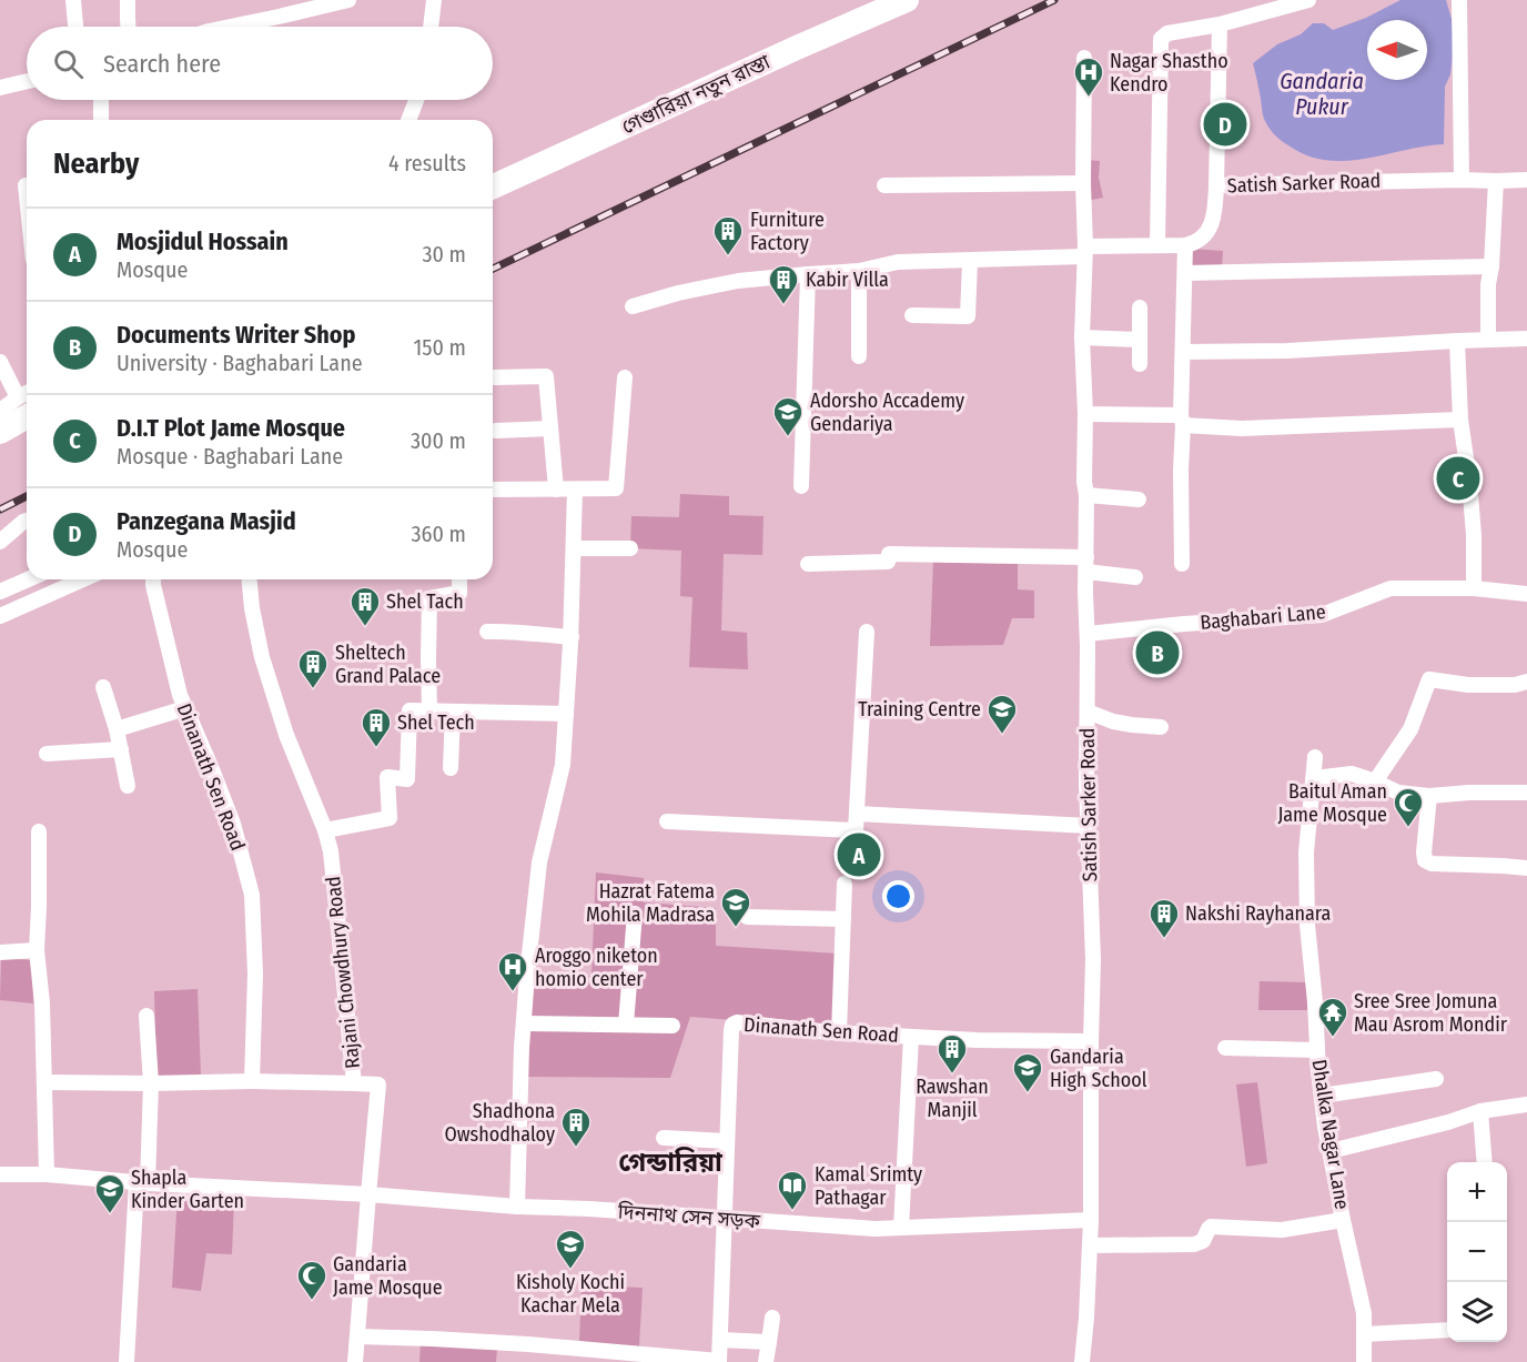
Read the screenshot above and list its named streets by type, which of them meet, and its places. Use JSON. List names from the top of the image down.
{
  "streets": {
    "main road": ["গেণ্ডারিয়া নতুন রাস্তা"],
    "street": [
      "Satish Sarker Road",
      "Baghabari Lane",
      "Dinanath Sen Road",
      "Rajani Chowdhury Road",
      "Dhalka Nagar Lane",
      "দিননাথ সেন সড়ক"
    ]
  },
  "crossings": [
    ["Satish Sarker Road", "Baghabari Lane"],
    ["Satish Sarker Road", "Dinanath Sen Road"],
    ["Satish Sarker Road", "দিননাথ সেন সড়ক"],
    ["Dinanath Sen Road", "Rajani Chowdhury Road"],
    ["Dinanath Sen Road", "দিননাথ সেন সড়ক"],
    ["Rajani Chowdhury Road", "দিননাথ সেন সড়ক"]
  ],
  "districts": ["গেন্ডারিয়া"],
  "water": ["Gandaria Pukur"],
  "places": {
    "hospital": ["Nagar Shastho Kendro", "Aroggo niketon homio center"],
    "building": [
      "Furniture Factory",
      "Kabir Villa",
      "Shel Tach",
      "Sheltech Grand Palace",
      "Shel Tech",
      "Nakshi Rayhanara",
      "Rawshan Manjil",
      "Shadhona Owshodhaloy"
    ],
    "school or university": [
      "Adorsho Accademy Gendariya",
      "Training Centre",
      "Hazrat Fatema Mohila Madrasa",
      "Gandaria High School",
      "Shapla Kinder Garten",
      "Kisholy Kochi Kachar Mela"
    ],
    "mosque": ["Baitul Aman Jame Mosque", "Gandaria Jame Mosque"],
    "temple": ["Sree Sree Jomuna Mau Asrom Mondir"],
    "library": ["Kamal Srimty Pathagar"]
  },
  "north": "left",
  "page": {
    "search": "Search here",
    "pins": [
      "D",
      "C",
      "B",
      "A"
    ],
    "heading": ["Nearby", "4 results"],
    "list": [
      {
        "mark": "A",
        "name": "Mosjidul Hossain",
        "note": "Mosque",
        "value": "30 m"
      },
      {
        "mark": "B",
        "name": "Documents Writer Shop",
        "note": "University · Baghabari Lane",
        "value": "150 m"
      },
      {
        "mark": "C",
        "name": "D.I.T Plot Jame Mosque",
        "note": "Mosque · Baghabari Lane",
        "value": "300 m"
      },
      {
        "mark": "D",
        "name": "Panzegana Masjid",
        "note": "Mosque",
        "value": "360 m"
      }
    ],
    "map_buttons": ["+", "−"]
  }
}
